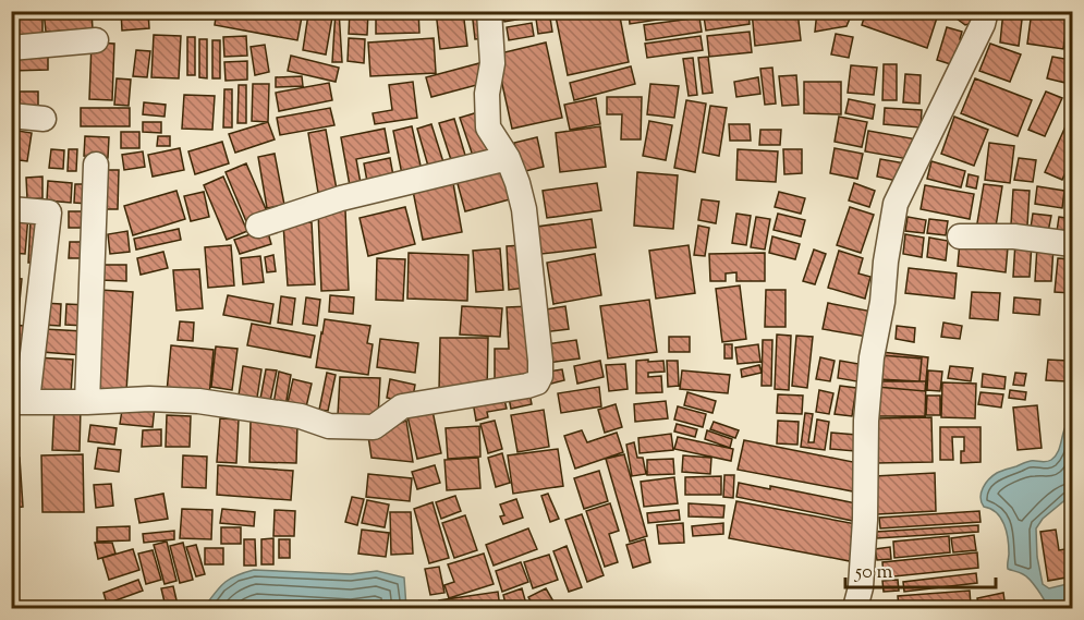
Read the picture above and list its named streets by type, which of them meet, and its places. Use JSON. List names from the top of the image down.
{
  "scale_bar": "50 m"
}
